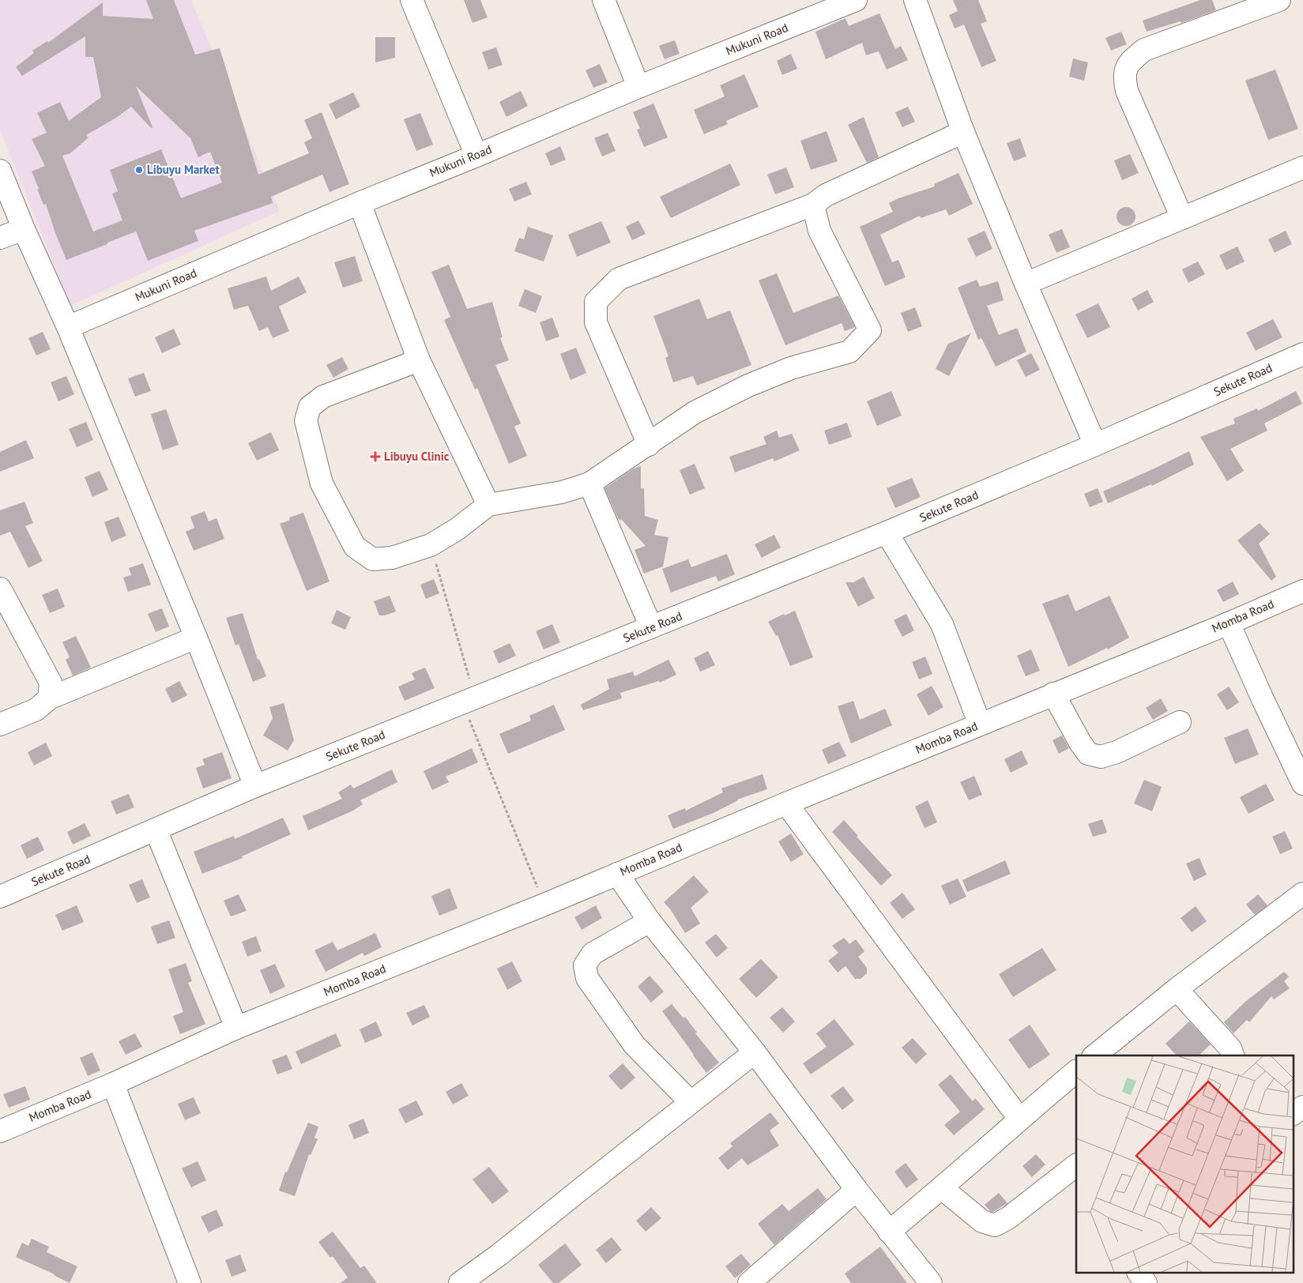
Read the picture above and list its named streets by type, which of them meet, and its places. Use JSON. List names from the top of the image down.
{
  "streets": {
    "street": ["Mukuni Road", "Sekute Road", "Momba Road"]
  },
  "places": {
    "other": ["Libuyu Market"],
    "health": ["Libuyu Clinic"]
  }
}
